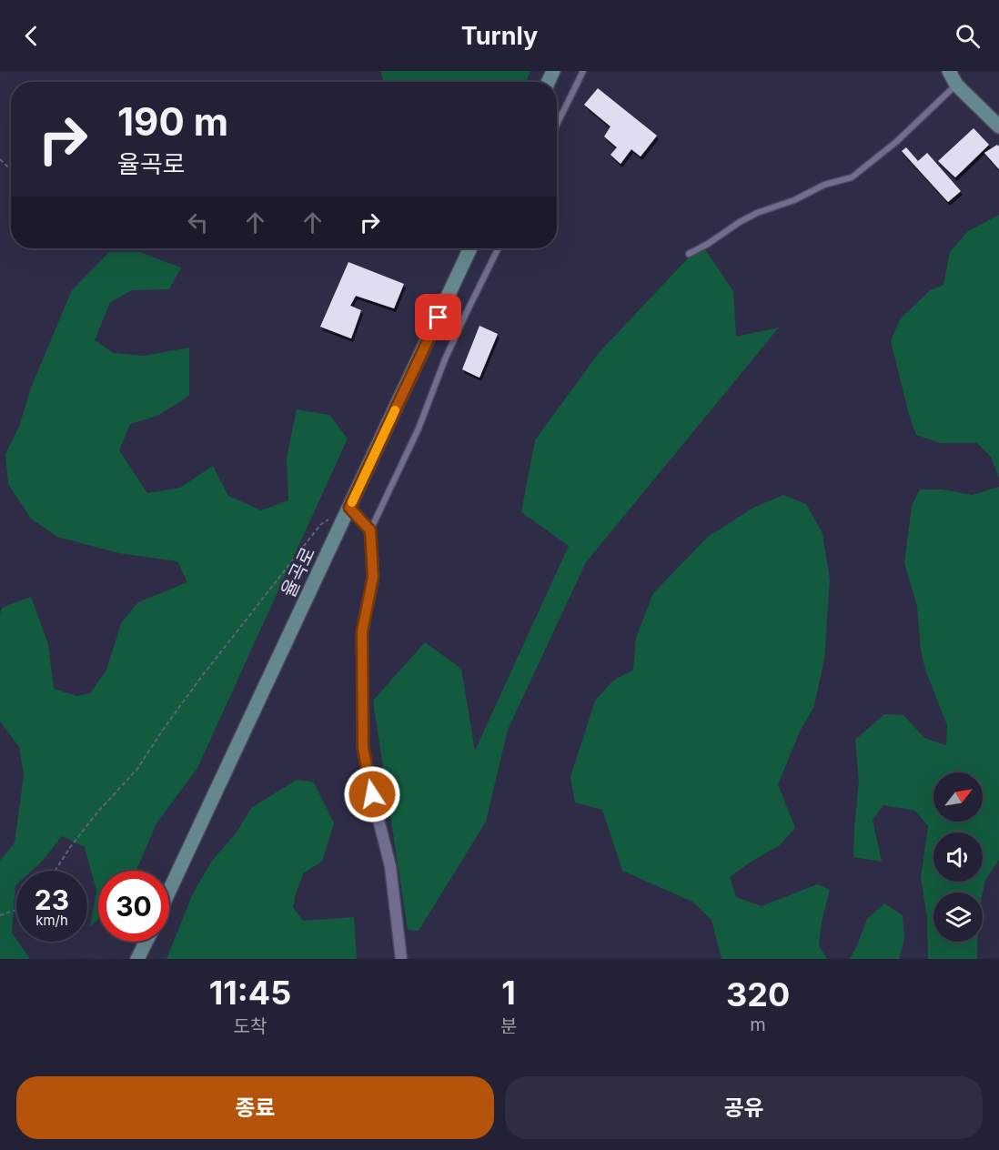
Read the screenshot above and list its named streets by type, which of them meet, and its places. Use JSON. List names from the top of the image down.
{
  "streets": {
    "street": ["율곡로"]
  },
  "north": "top right",
  "page": {
    "header": "Turnly",
    "turn": ["190 m", "율곡로"],
    "speed": "23 km/h",
    "limit": "30",
    "eta": [
      "11:45",
      "도착",
      "1",
      "분",
      "320",
      "m"
    ],
    "buttons": ["종료", "공유"]
  }
}
